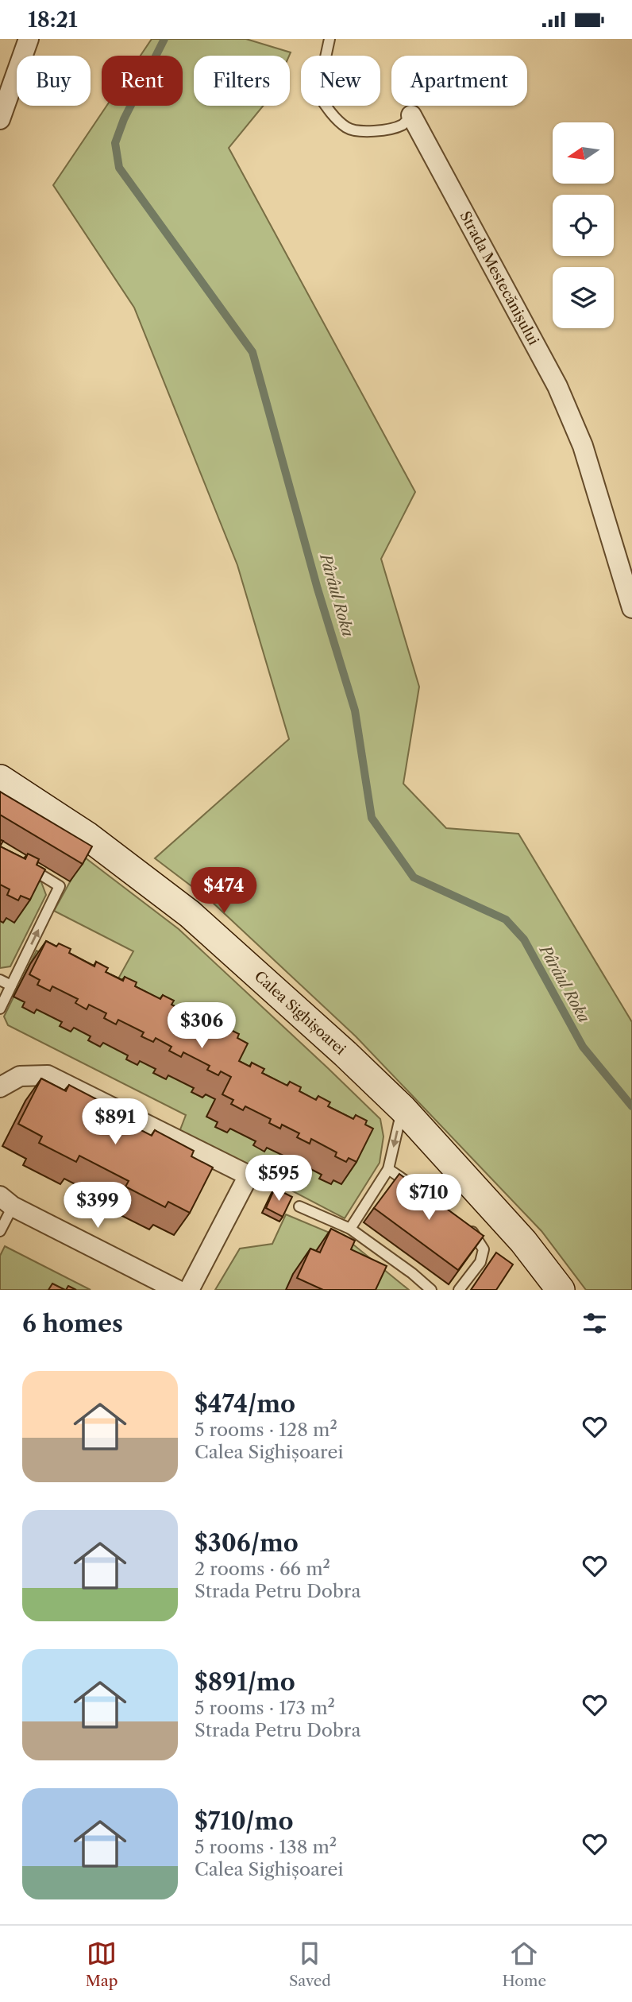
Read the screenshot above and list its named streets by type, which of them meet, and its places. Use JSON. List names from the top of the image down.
{
  "streets": {
    "main road": ["Calea Sighișoarei"],
    "street": ["Strada Mestecănișului"]
  },
  "water": ["Pârâul Roka"],
  "north": "left",
  "page": {
    "status": "18:21",
    "chip": [
      "Buy",
      "Rent",
      "Filters",
      "New",
      "Apartment"
    ],
    "price": [
      "$474",
      "$306",
      "$891",
      "$595",
      "$710",
      "$399"
    ],
    "heading": "6 homes",
    "list": [
      {
        "name": "$474/mo",
        "note": "5 rooms · 128 m² · Calea Sighișoarei"
      },
      {
        "name": "$306/mo",
        "note": "2 rooms · 66 m² · Strada Petru Dobra"
      },
      {
        "name": "$891/mo",
        "note": "5 rooms · 173 m² · Strada Petru Dobra"
      },
      {
        "name": "$710/mo",
        "note": "5 rooms · 138 m² · Calea Sighișoarei"
      }
    ],
    "tabs": ["Map", "Saved", "Home"]
  }
}
